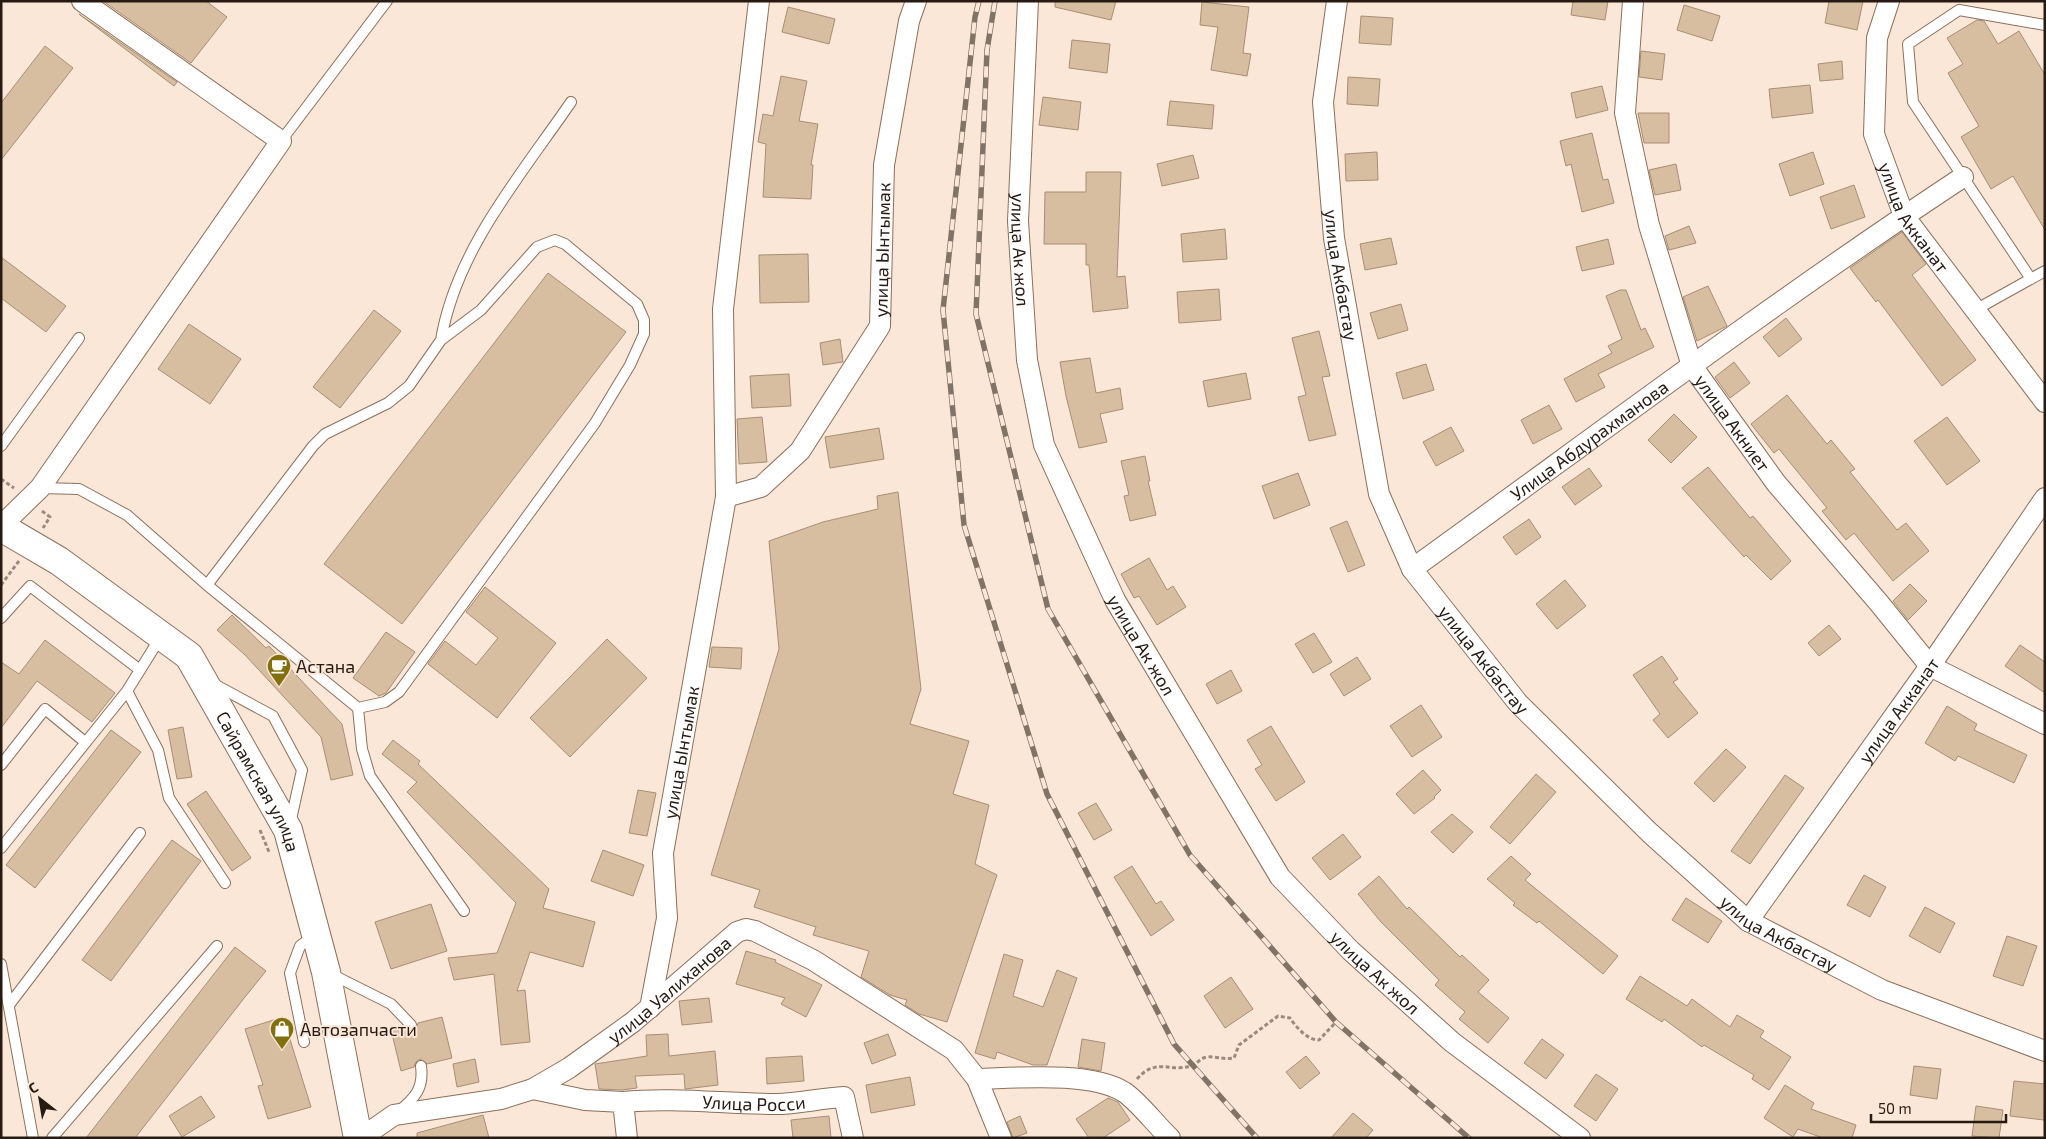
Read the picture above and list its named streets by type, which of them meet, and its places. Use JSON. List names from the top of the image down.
{
  "streets": {
    "main road": ["Сайрамская улица"],
    "street": [
      "улица Акканат",
      "улица Ак жол",
      "улица Ынтымак",
      "улица Акбастау",
      "улица Акниет",
      "Улица Абдурахманова",
      "улица Уалиханова",
      "Улица Росси"
    ]
  },
  "crossings": [
    ["улица Акканат", "улица Акбастау"],
    ["улица Акканат", "улица Акниет"],
    ["улица Акканат", "Улица Абдурахманова"],
    ["улица Ынтымак", "улица Уалиханова"],
    ["улица Акбастау", "Улица Абдурахманова"],
    ["улица Акниет", "Улица Абдурахманова"],
    ["Сайрамская улица", "улица Уалиханова"],
    ["улица Уалиханова", "Улица Росси"]
  ],
  "places": {
    "cafe": ["Астана"],
    "shop": ["Автозапчасти"]
  },
  "scale_bar": "50 m",
  "north": "top left"
}
